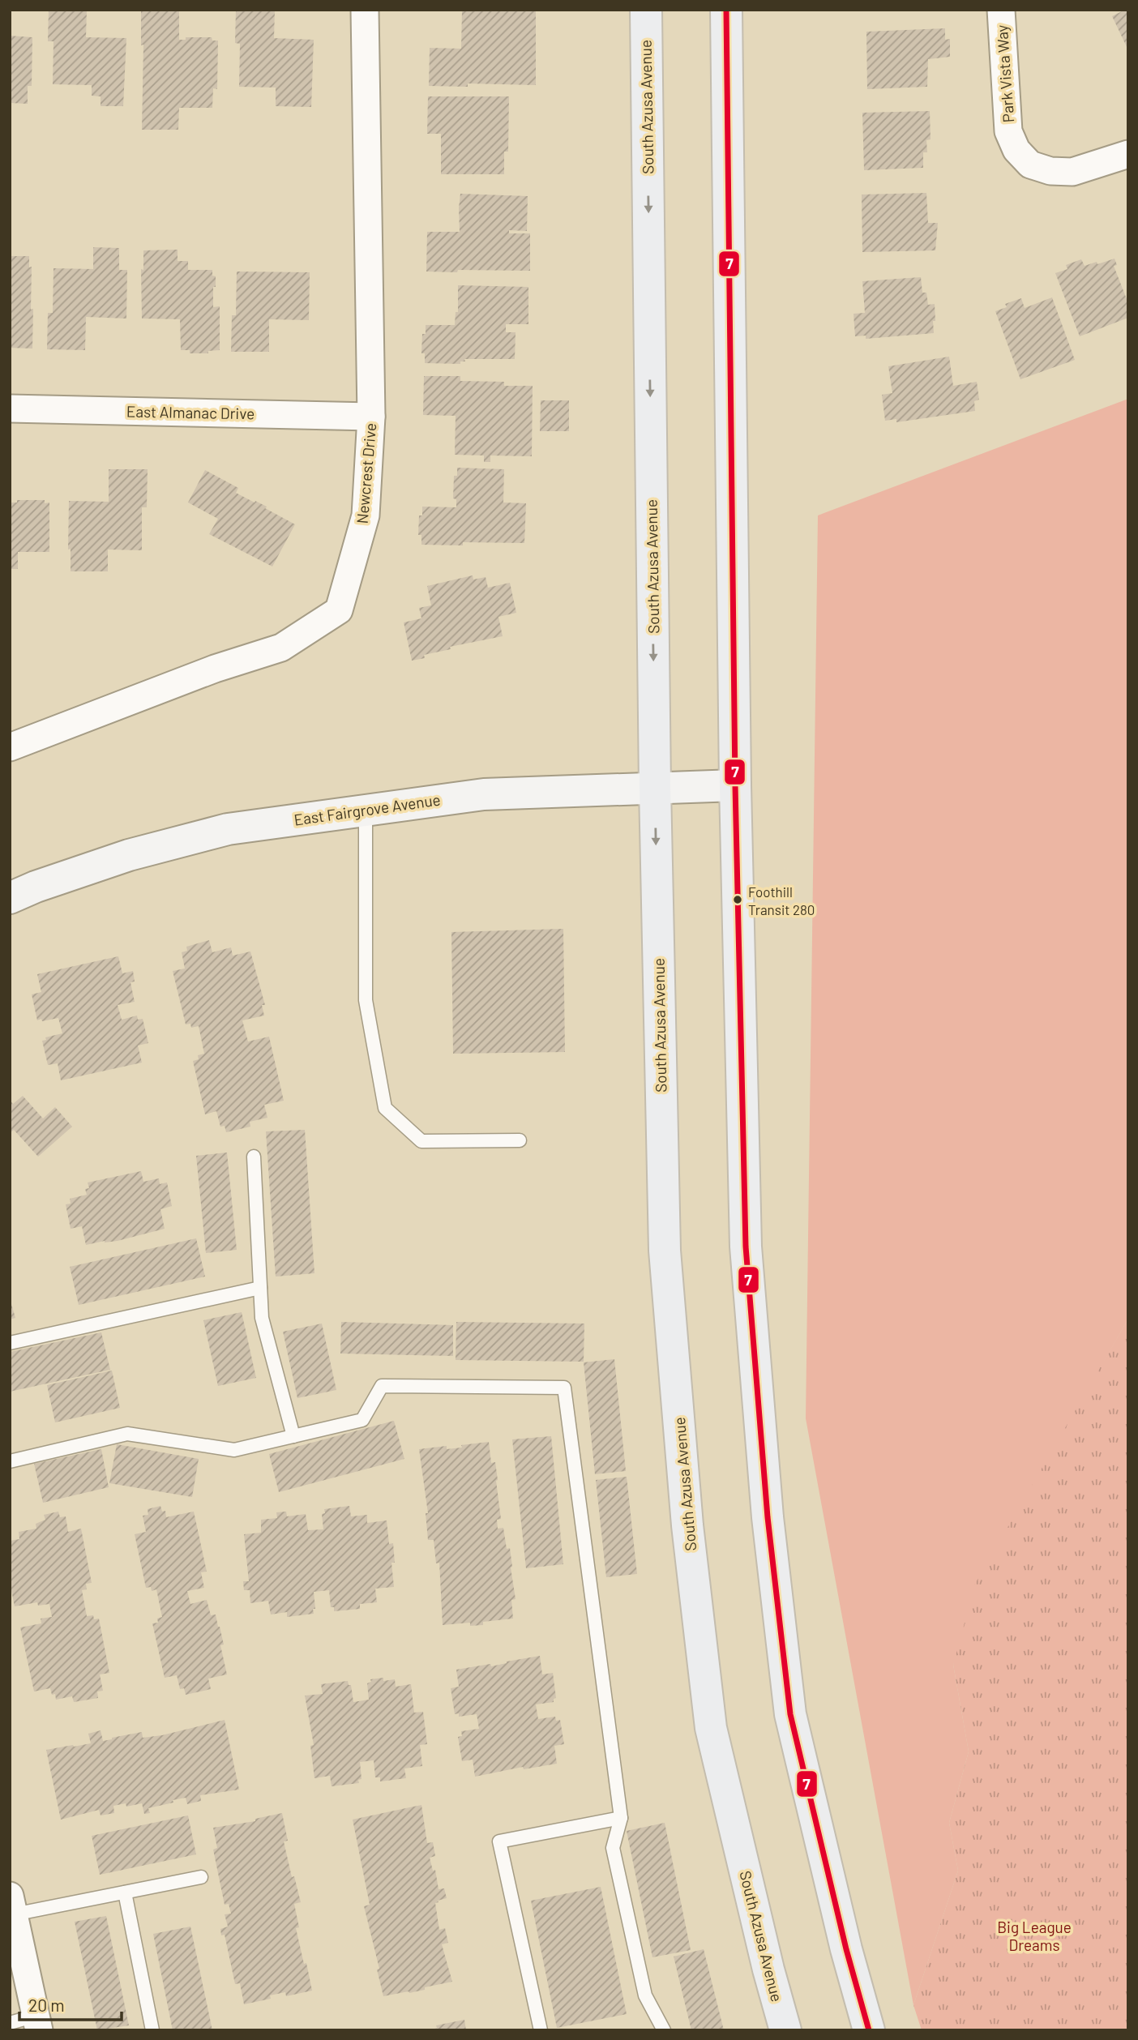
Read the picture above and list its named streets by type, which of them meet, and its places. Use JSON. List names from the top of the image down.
{
  "streets": {
    "main road": ["South Azusa Avenue"],
    "street": [
      "Park Vista Way",
      "East Almanac Drive",
      "Newcrest Drive",
      "East Fairgrove Avenue"
    ]
  },
  "crossings": [
    ["South Azusa Avenue", "East Fairgrove Avenue"],
    ["East Almanac Drive", "Newcrest Drive"]
  ],
  "parks": ["Big League Dreams"],
  "places": ["Foothill Transit 280"],
  "lines": ["transit line 7"],
  "scale_bar": "20 m"
}
